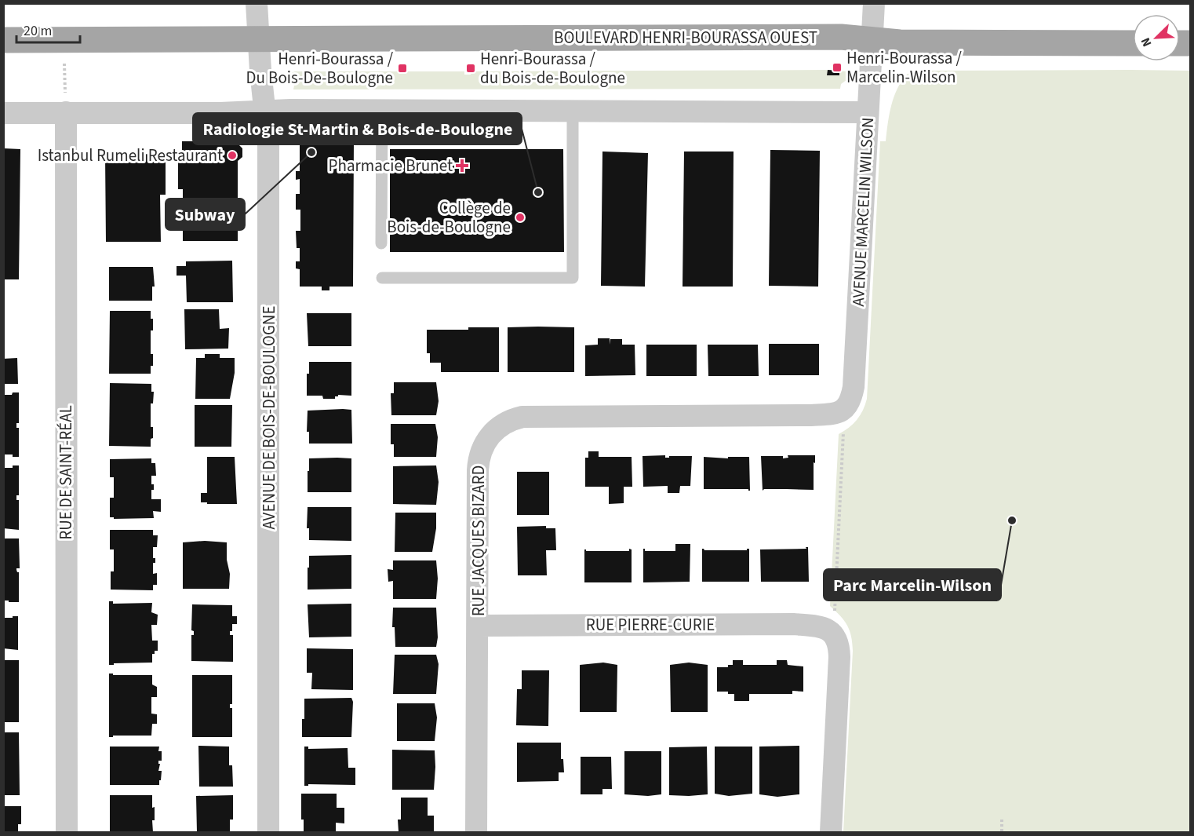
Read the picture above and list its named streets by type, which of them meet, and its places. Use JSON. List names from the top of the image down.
{
  "streets": {
    "main road": ["BOULEVARD HENRI-BOURASSA OUEST"],
    "street": [
      "AVENUE MARCELIN WILSON",
      "AVENUE DE BOIS-DE-BOULOGNE",
      "RUE DE SAINT-RÉAL",
      "RUE JACQUES BIZARD",
      "RUE PIERRE-CURIE"
    ]
  },
  "crossings": [
    ["BOULEVARD HENRI-BOURASSA OUEST", "AVENUE MARCELIN WILSON"],
    ["BOULEVARD HENRI-BOURASSA OUEST", "AVENUE DE BOIS-DE-BOULOGNE"],
    ["AVENUE MARCELIN WILSON", "RUE JACQUES BIZARD"],
    ["RUE JACQUES BIZARD", "RUE PIERRE-CURIE"]
  ],
  "places": {
    "transit": ["Henri-Bourassa / Marcelin-Wilson", "Henri-Bourassa / Du Bois-De-Boulogne", "Henri-Bourassa / du Bois-de-Boulogne"],
    "other": [
      "Subway",
      "Istanbul Rumeli Restaurant",
      "Radiologie St-Martin & Bois-de-Boulogne",
      "Collège de Bois-de-Boulogne",
      "Parc Marcelin-Wilson"
    ],
    "health": ["Pharmacie Brunet"]
  },
  "scale_bar": "20 m",
  "north": "bottom left"
}
